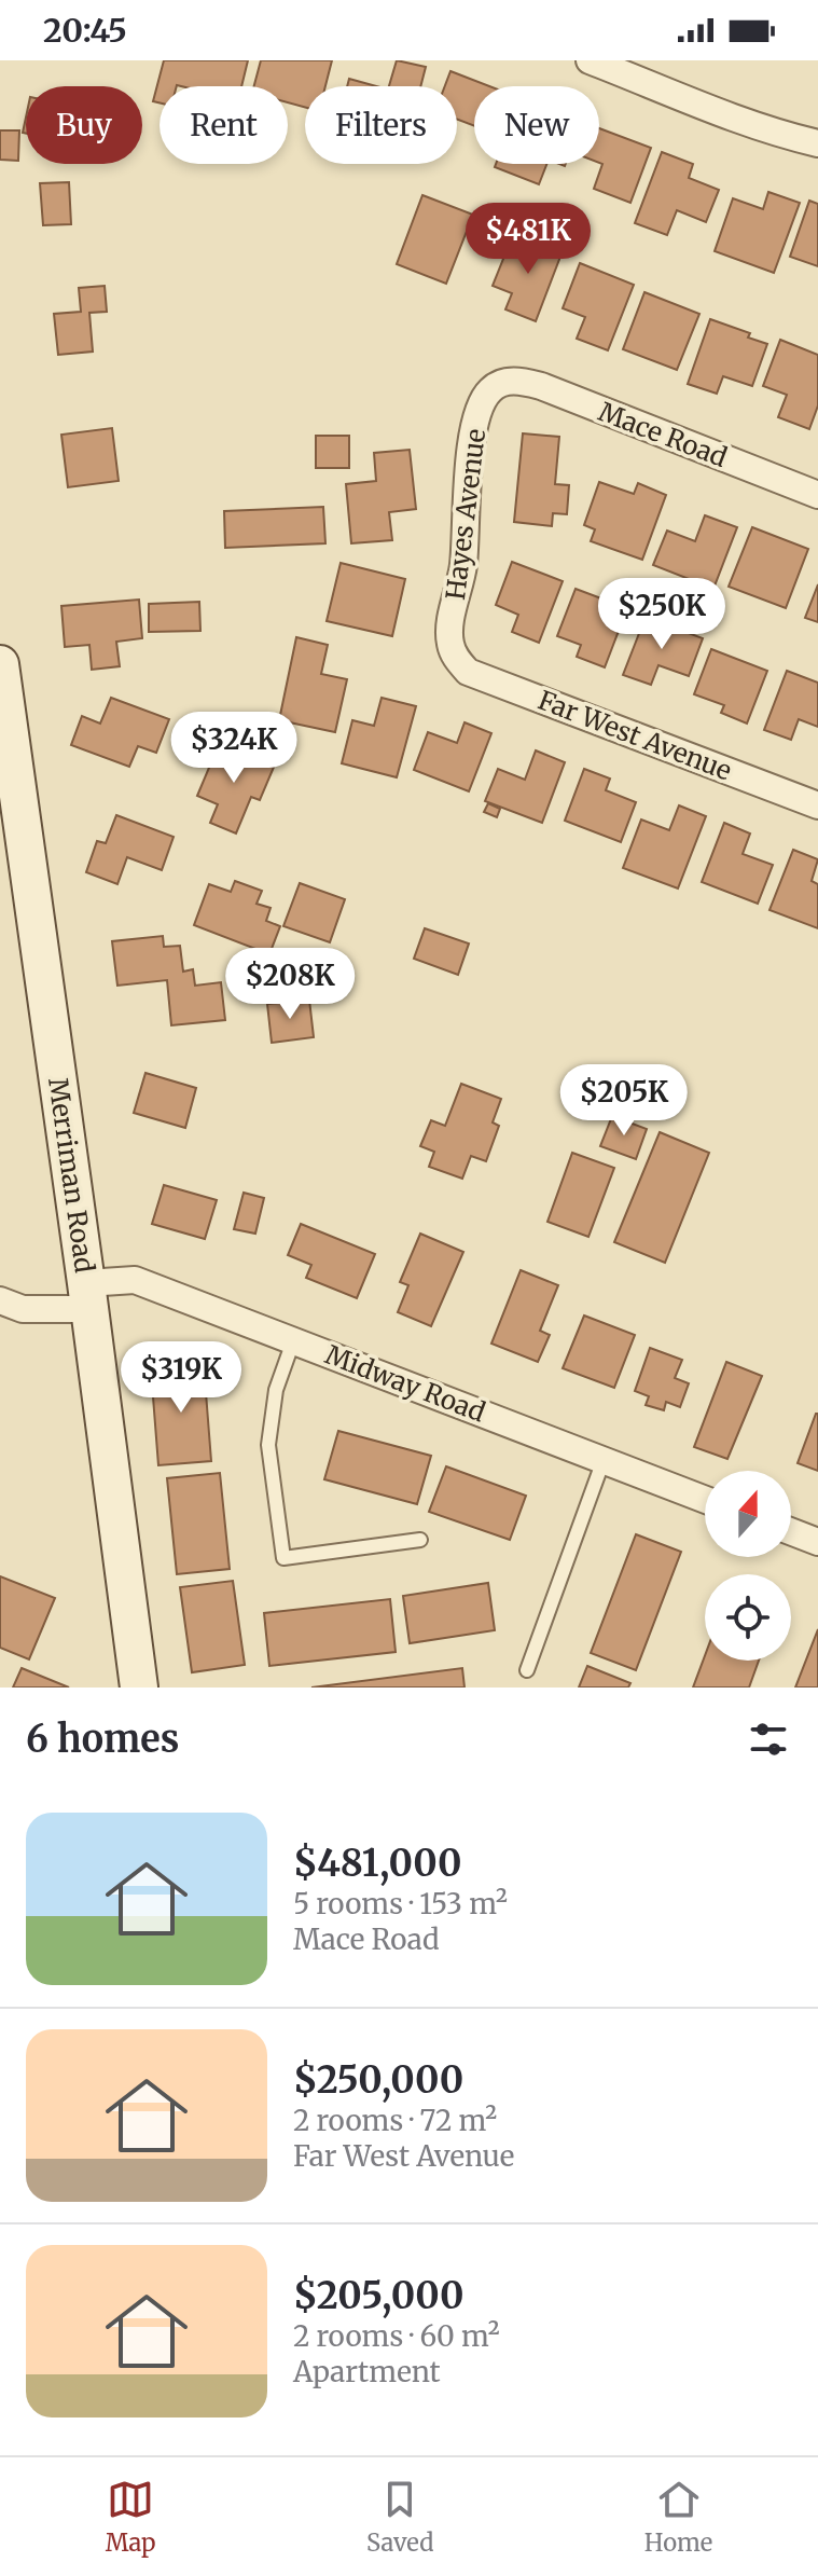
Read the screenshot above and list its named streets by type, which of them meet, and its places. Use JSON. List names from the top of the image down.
{
  "streets": {
    "street": [
      "Mace Road",
      "Hayes Avenue",
      "Far West Avenue",
      "Merriman Road",
      "Midway Road"
    ]
  },
  "crossings": [
    ["Mace Road", "Hayes Avenue"],
    ["Hayes Avenue", "Far West Avenue"],
    ["Merriman Road", "Midway Road"]
  ],
  "north": "top",
  "page": {
    "status": "20:45",
    "chip": [
      "Buy",
      "Rent",
      "Filters",
      "New"
    ],
    "price": [
      "$481K",
      "$250K",
      "$324K",
      "$208K",
      "$205K",
      "$319K"
    ],
    "heading": "6 homes",
    "list": [
      {
        "name": "$481,000",
        "note": "5 rooms · 153 m² · Mace Road"
      },
      {
        "name": "$250,000",
        "note": "2 rooms · 72 m² · Far West Avenue"
      },
      {
        "name": "$205,000",
        "note": "2 rooms · 60 m² · Apartment"
      }
    ],
    "tabs": ["Map", "Saved", "Home"]
  }
}
